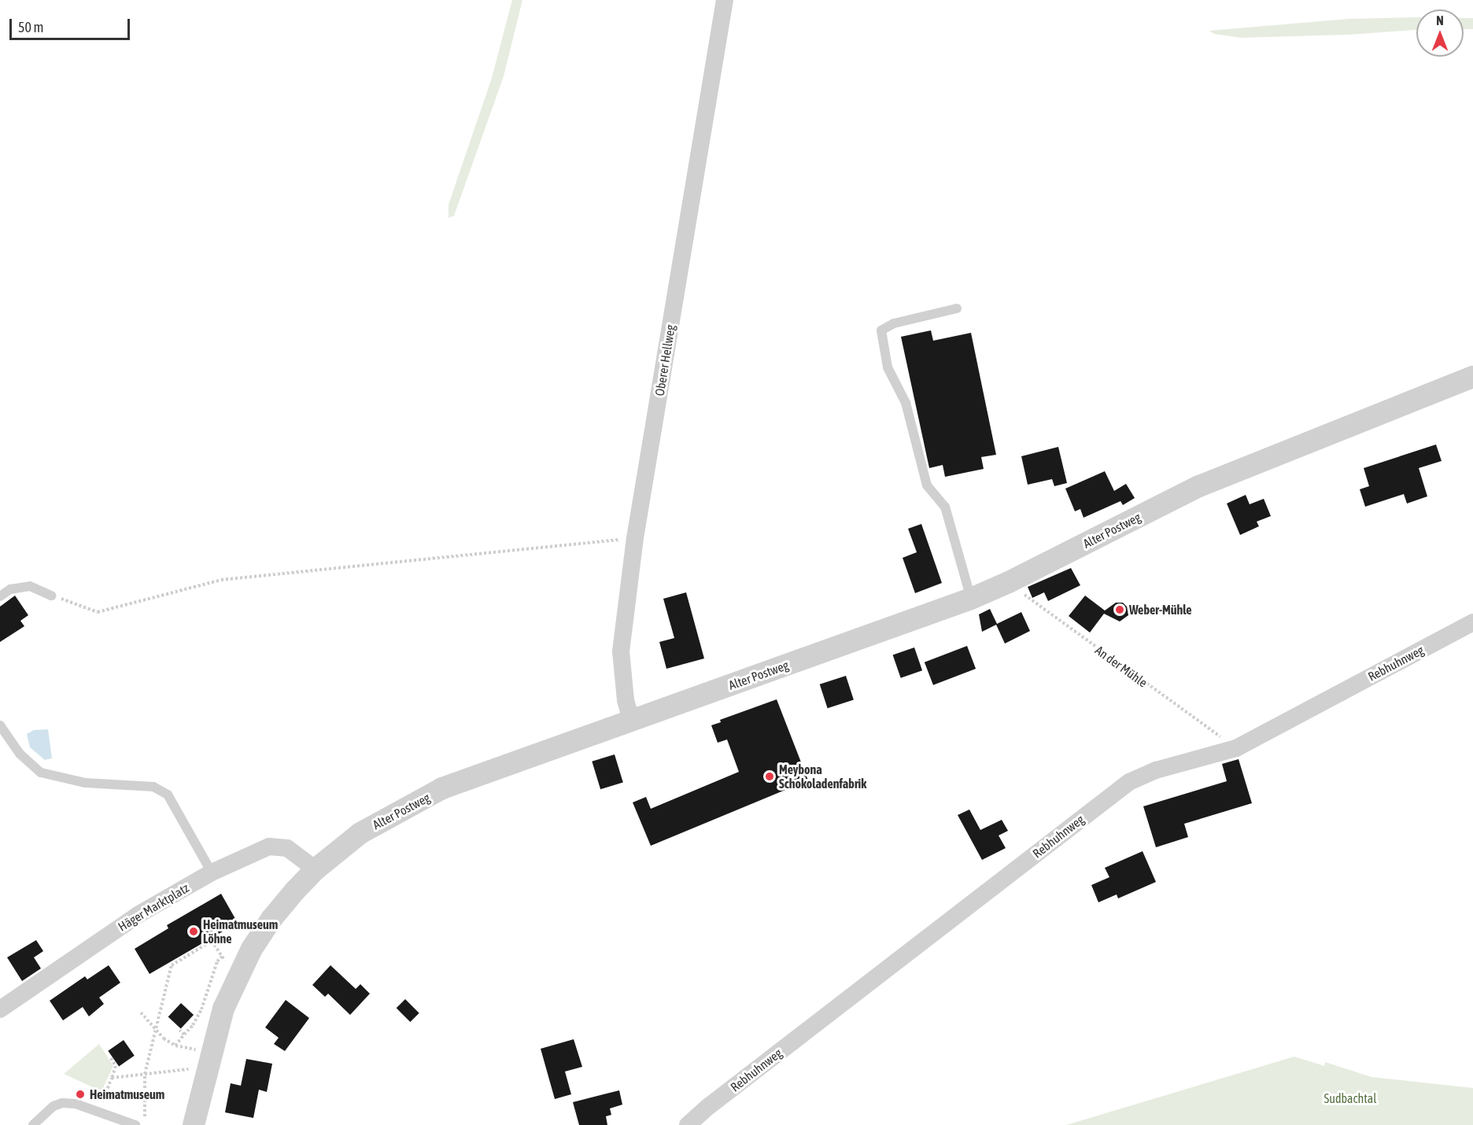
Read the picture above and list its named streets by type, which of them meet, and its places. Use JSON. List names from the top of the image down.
{
  "streets": {
    "street": [
      "Oberer Hellweg",
      "Alter Postweg",
      "Rebhuhnweg",
      "Häger Marktplatz"
    ],
    "path": ["An der Mühle"]
  },
  "crossings": [
    ["Oberer Hellweg", "Alter Postweg"],
    ["Alter Postweg", "An der Mühle"],
    ["Alter Postweg", "Häger Marktplatz"],
    ["Rebhuhnweg", "An der Mühle"]
  ],
  "parks": ["Sudbachtal"],
  "places": [
    "Weber-Mühle",
    "Meybona Schokoladenfabrik",
    "Heimatmuseum Löhne",
    "Heimatmuseum"
  ],
  "scale_bar": "50 m",
  "north": "top"
}
